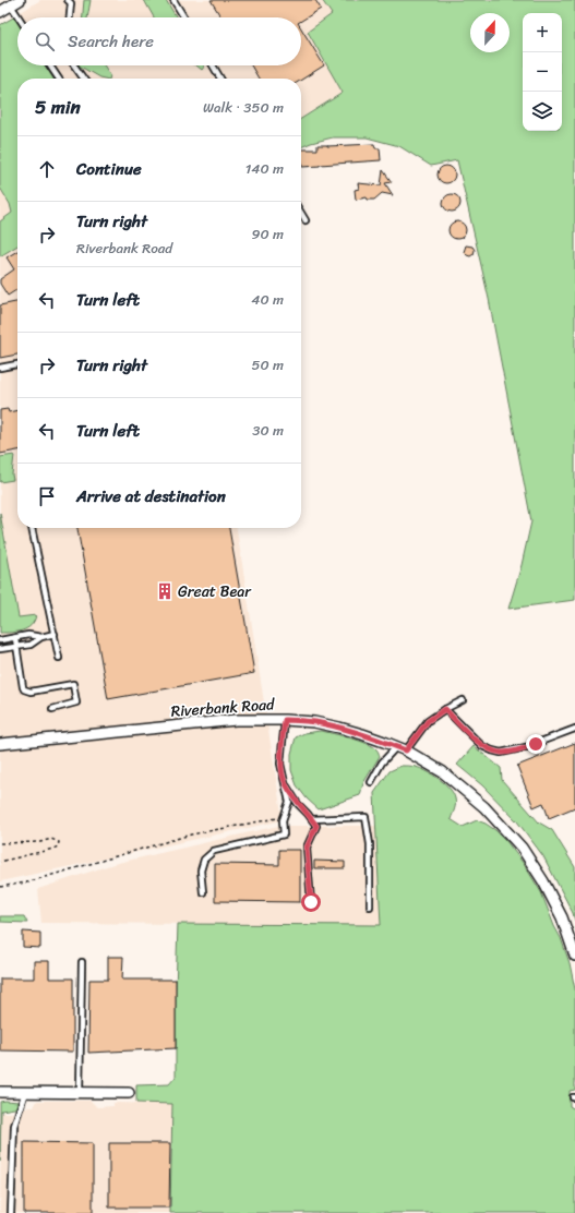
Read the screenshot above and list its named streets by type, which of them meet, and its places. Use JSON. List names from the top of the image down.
{
  "streets": {
    "street": ["Riverbank Road"]
  },
  "places": {
    "building": ["Great Bear"]
  },
  "north": "top",
  "page": {
    "map_buttons": ["+", "−"],
    "search": "Search here",
    "heading": ["5 min", "Walk · 350 m"],
    "list": [
      ["Continue", "140 m"],
      ["Turn right", "Riverbank Road", "90 m"],
      ["Turn left", "40 m"],
      ["Turn right", "50 m"],
      ["Turn left", "30 m"],
      "Arrive at destination"
    ]
  }
}
